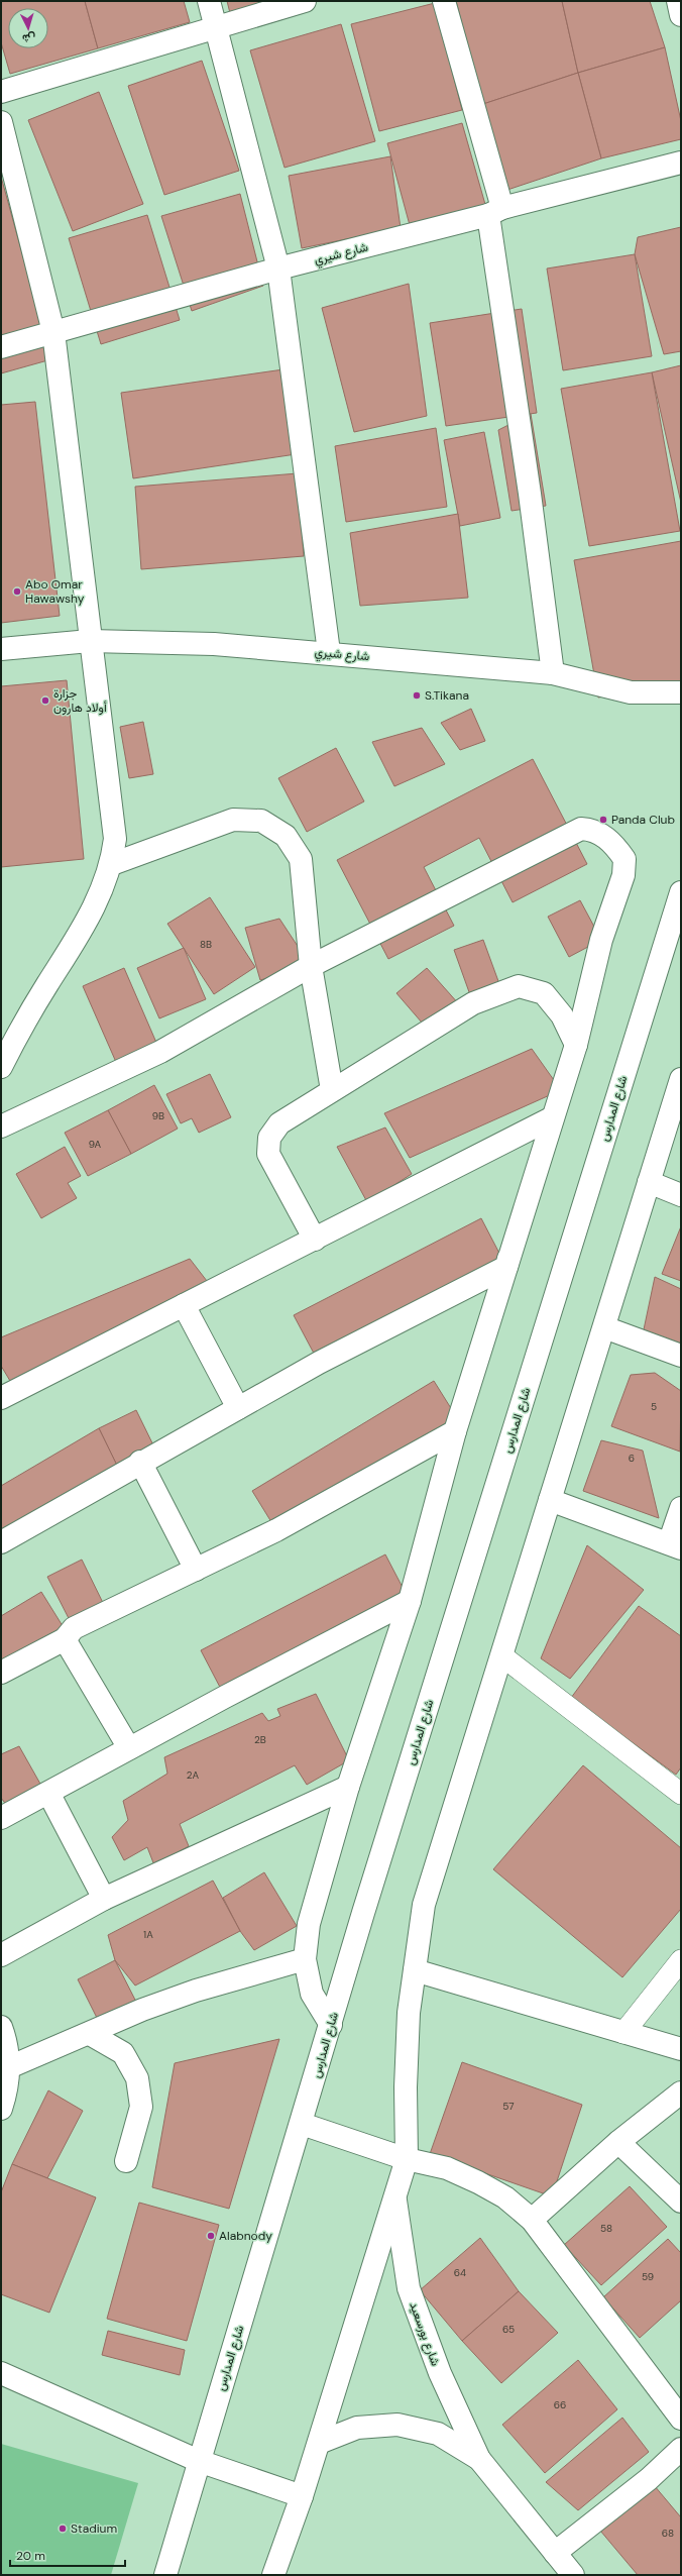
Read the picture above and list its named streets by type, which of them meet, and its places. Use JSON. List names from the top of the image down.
{
  "streets": {
    "street": ["شارع شيري", "شارع المدارس", "شارع بورسعيد"]
  },
  "places": [
    "Abo Omar Hawawshy",
    "S.Tikana",
    "جزارة أولاد هارون",
    "Panda Club",
    "Alabnody",
    "Stadium"
  ],
  "house_numbers": [
    "8B",
    "9B",
    "9A",
    "5",
    "6",
    "2B",
    "2A",
    "1A",
    "57",
    "58",
    "64",
    "59",
    "65",
    "66",
    "68"
  ],
  "scale_bar": "20 m",
  "north": "bottom"
}
